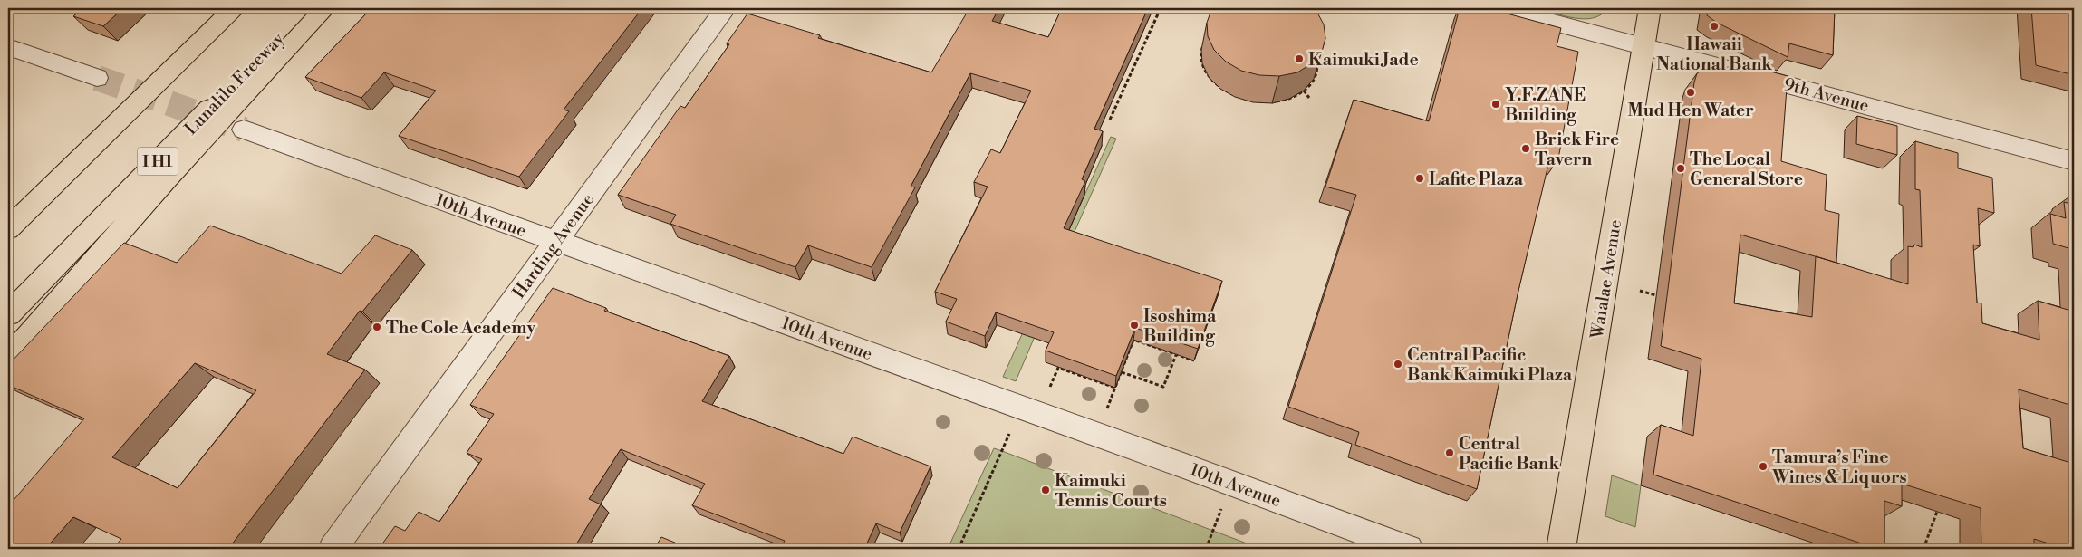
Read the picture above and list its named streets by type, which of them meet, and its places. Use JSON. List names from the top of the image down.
{
  "streets": {
    "main road": ["Lunalilo Freeway", "I H1", "Waialae Avenue"],
    "street": ["9th Avenue", "10th Avenue", "Harding Avenue"]
  },
  "crossings": [
    ["9th Avenue", "Waialae Avenue"],
    ["10th Avenue", "Harding Avenue"]
  ],
  "places": [
    "Hawaii National Bank",
    "Kaimuki Jade",
    "Mud Hen Water",
    "Y.F.ZANE Building",
    "Brick Fire Tavern",
    "The Local General Store",
    "Lafite Plaza",
    "Isoshima Building",
    "The Cole Academy",
    "Central Pacific Bank Kaimuki Plaza",
    "Central Pacific Bank",
    "Tamura’s Fine Wines & Liquors",
    "Kaimuki Tennis Courts"
  ]
}
